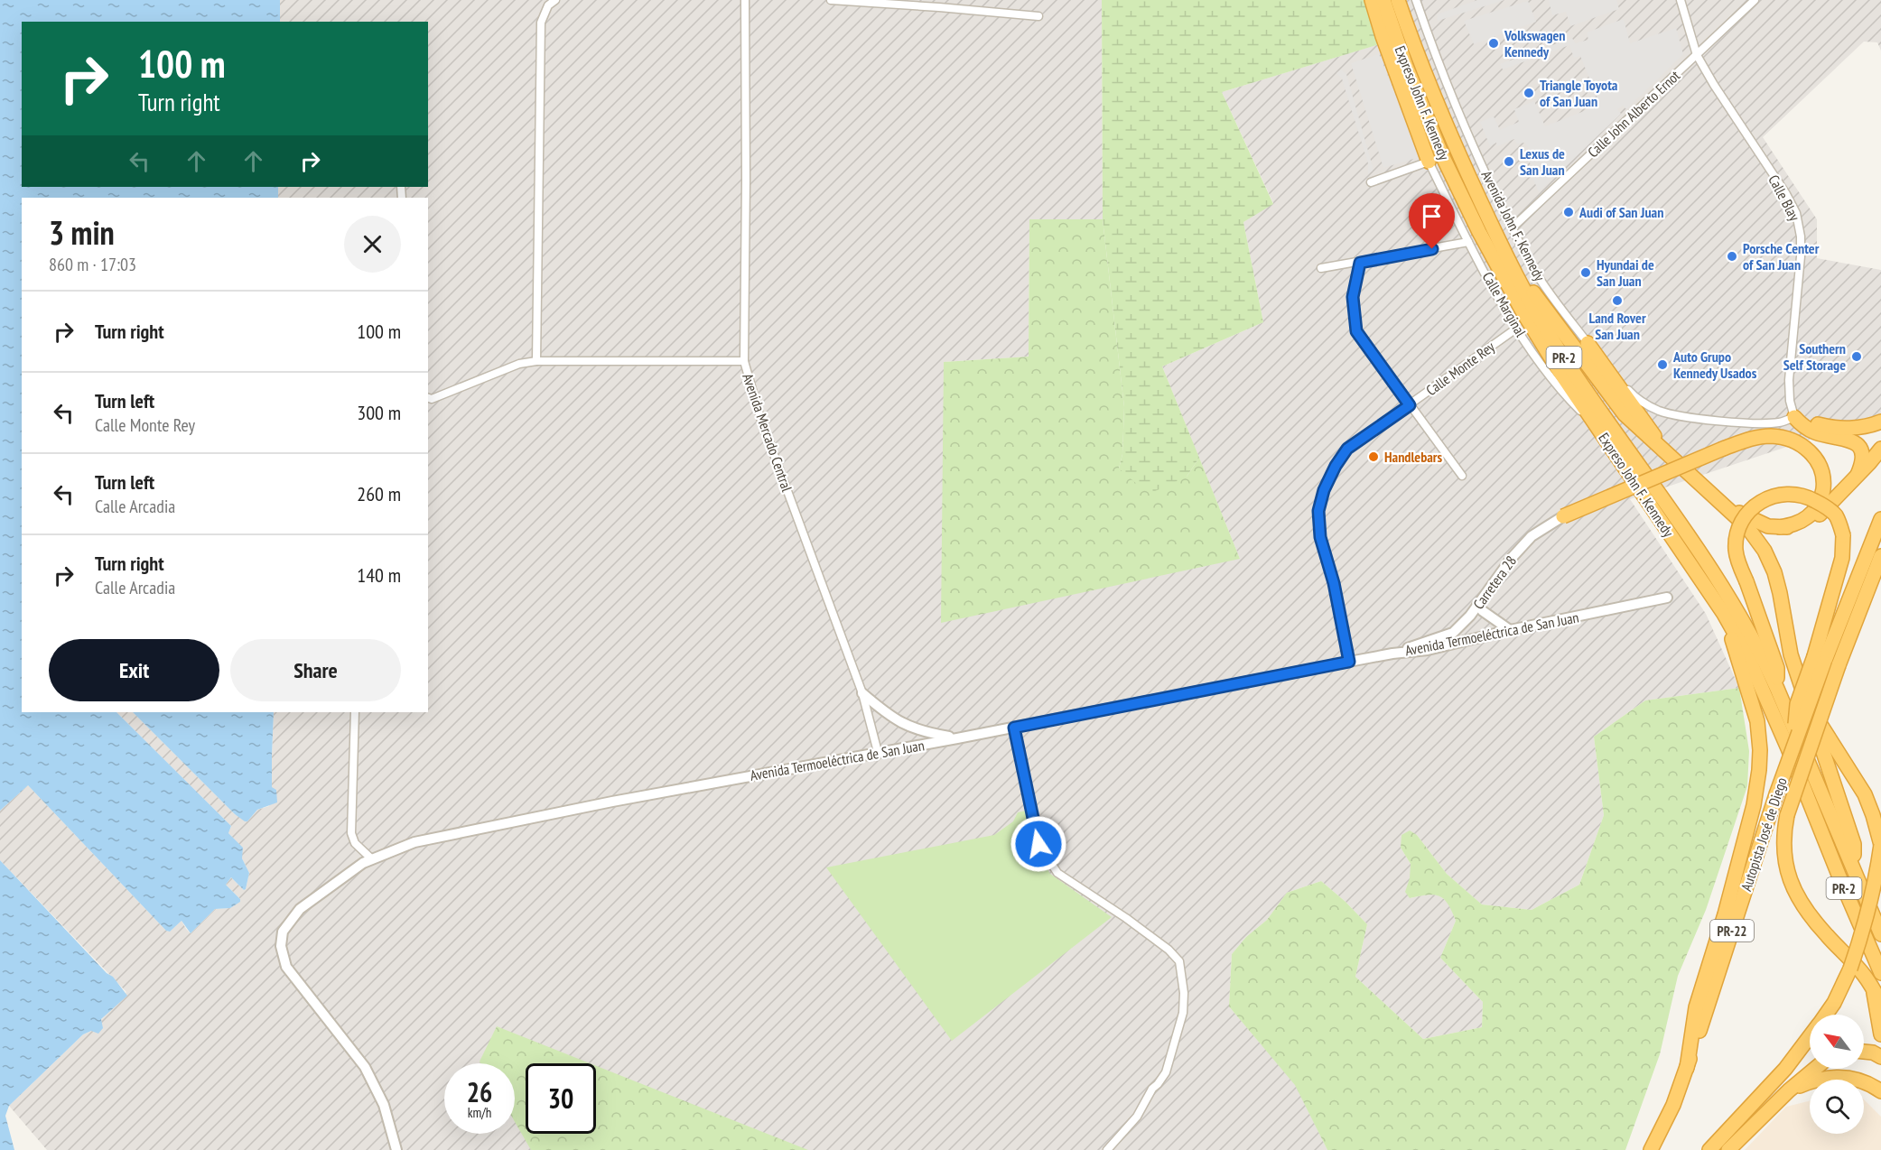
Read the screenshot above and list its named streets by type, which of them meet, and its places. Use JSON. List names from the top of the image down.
{
  "streets": {
    "highway": [
      "Expreso John F. Kennedy",
      "PR-2",
      "Autopista José de Diego",
      "PR-22"
    ],
    "street": [
      "Calle John Alberto Ernot",
      "Calle Blay",
      "Avenida John F. Kennedy",
      "Calle Marginal",
      "Calle Monte Rey",
      "Avenida Mercado Central",
      "Carretera 28",
      "Avenida Termoeléctrica de San Juan"
    ]
  },
  "crossings": [
    ["Expreso John F. Kennedy", "Calle Marginal"],
    ["Calle John Alberto Ernot", "Calle Blay"],
    ["Calle John Alberto Ernot", "Avenida John F. Kennedy"],
    ["Calle Blay", "Avenida John F. Kennedy"],
    ["Calle Marginal", "Calle Monte Rey"],
    ["Calle Monte Rey", "Avenida Termoeléctrica de San Juan"],
    ["Avenida Mercado Central", "Avenida Termoeléctrica de San Juan"],
    ["Carretera 28", "Avenida Termoeléctrica de San Juan"]
  ],
  "places": [
    "Volkswagen Kennedy",
    "Triangle Toyota of San Juan",
    "Lexus de San Juan",
    "Audi of San Juan",
    "Porsche Center of San Juan",
    "Hyundai de San Juan",
    "Land Rover San Juan",
    "Southern Self Storage",
    "Auto Grupo Kennedy Usados",
    "Handlebars"
  ],
  "north": "top left",
  "page": {
    "turn": ["100 m", "Turn right"],
    "heading": ["3 min", "860 m · 17:03"],
    "list": [
      {
        "name": "Turn right",
        "value": "100 m"
      },
      {
        "name": "Turn left",
        "note": "Calle Monte Rey",
        "value": "300 m"
      },
      {
        "name": "Turn left",
        "note": "Calle Arcadia",
        "value": "260 m"
      },
      {
        "name": "Turn right",
        "note": "Calle Arcadia",
        "value": "140 m"
      }
    ],
    "buttons": ["Exit", "Share"],
    "speed": "26 km/h",
    "limit": "30"
  }
}
